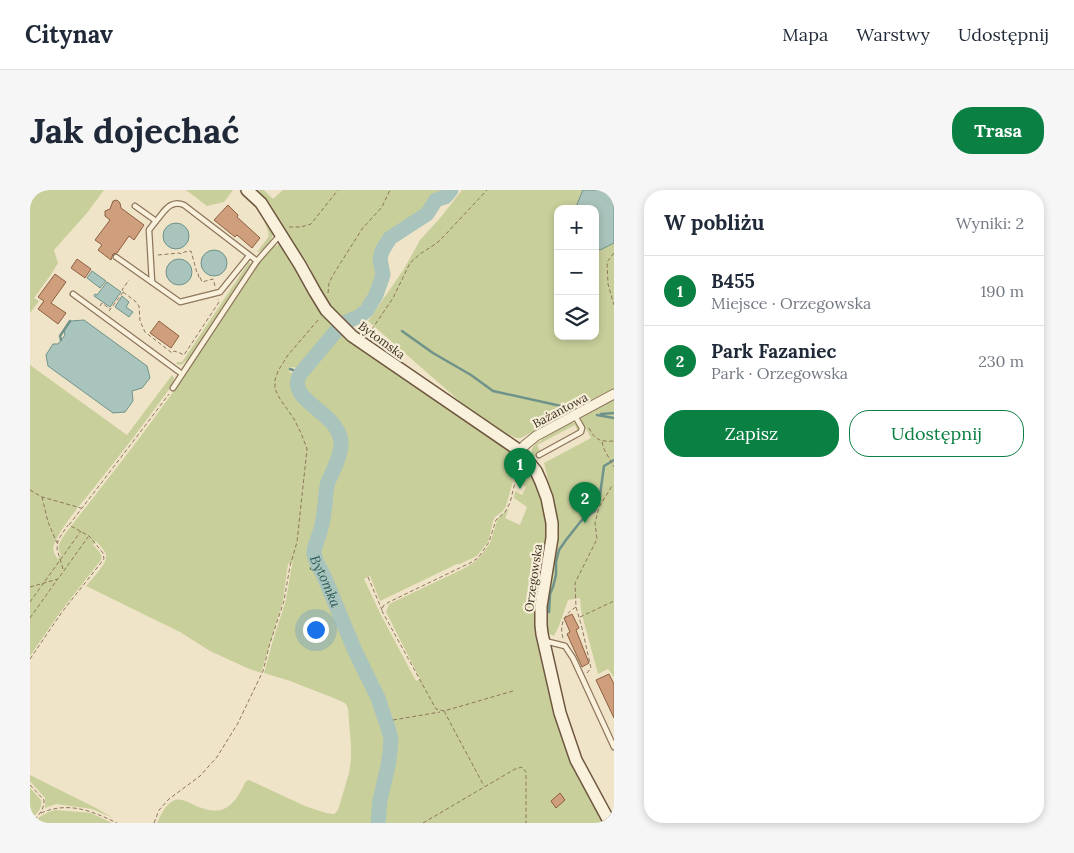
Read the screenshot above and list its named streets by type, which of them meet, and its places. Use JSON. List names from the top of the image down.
{
  "streets": {
    "street": ["Bytomska", "Bażantowa", "Orzegowska"]
  },
  "crossings": [
    ["Bytomska", "Orzegowska"],
    ["Bażantowa", "Orzegowska"]
  ],
  "water": ["Bytomka"],
  "page": {
    "header": "Citynav",
    "nav": ["Mapa", "Warstwy", "Udostępnij"],
    "buttons": [
      "Trasa",
      ["Zapisz", "Udostępnij"]
    ],
    "title": "Jak dojechać",
    "heading": ["W pobliżu", "Wyniki: 2"],
    "map_buttons": ["+", "−"],
    "list": [
      {
        "mark": "1",
        "name": "B455",
        "note": "Miejsce · Orzegowska",
        "value": "190 m"
      },
      {
        "mark": "2",
        "name": "Park Fazaniec",
        "note": "Park · Orzegowska",
        "value": "230 m"
      }
    ],
    "pins": ["1", "2"]
  }
}
